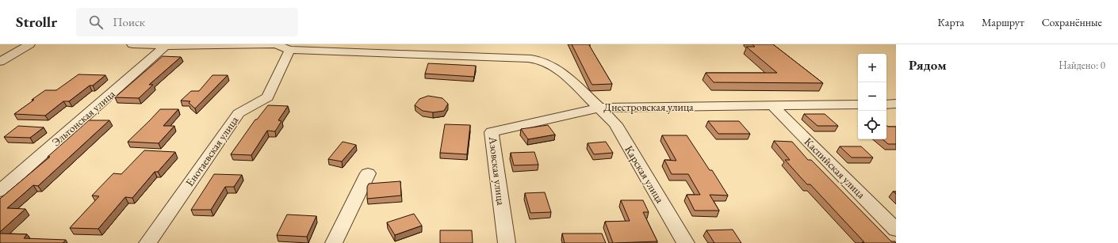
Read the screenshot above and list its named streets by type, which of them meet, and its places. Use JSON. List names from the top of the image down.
{
  "streets": {
    "street": [
      "Днестровская улица",
      "Эльтонская улица",
      "Енотаевская улица",
      "Каспийская улица",
      "Азовская улица",
      "Карская улица"
    ]
  },
  "crossings": [
    ["Днестровская улица", "Эльтонская улица"],
    ["Днестровская улица", "Енотаевская улица"],
    ["Днестровская улица", "Каспийская улица"],
    ["Днестровская улица", "Азовская улица"],
    ["Днестровская улица", "Карская улица"],
    ["Азовская улица", "Карская улица"]
  ],
  "page": {
    "header": "Strollr",
    "search": "Поиск",
    "nav": ["Карта", "Маршрут", "Сохранённые"],
    "heading": ["Рядом", "Найдено: 0"],
    "map_buttons": ["+", "−"]
  }
}
